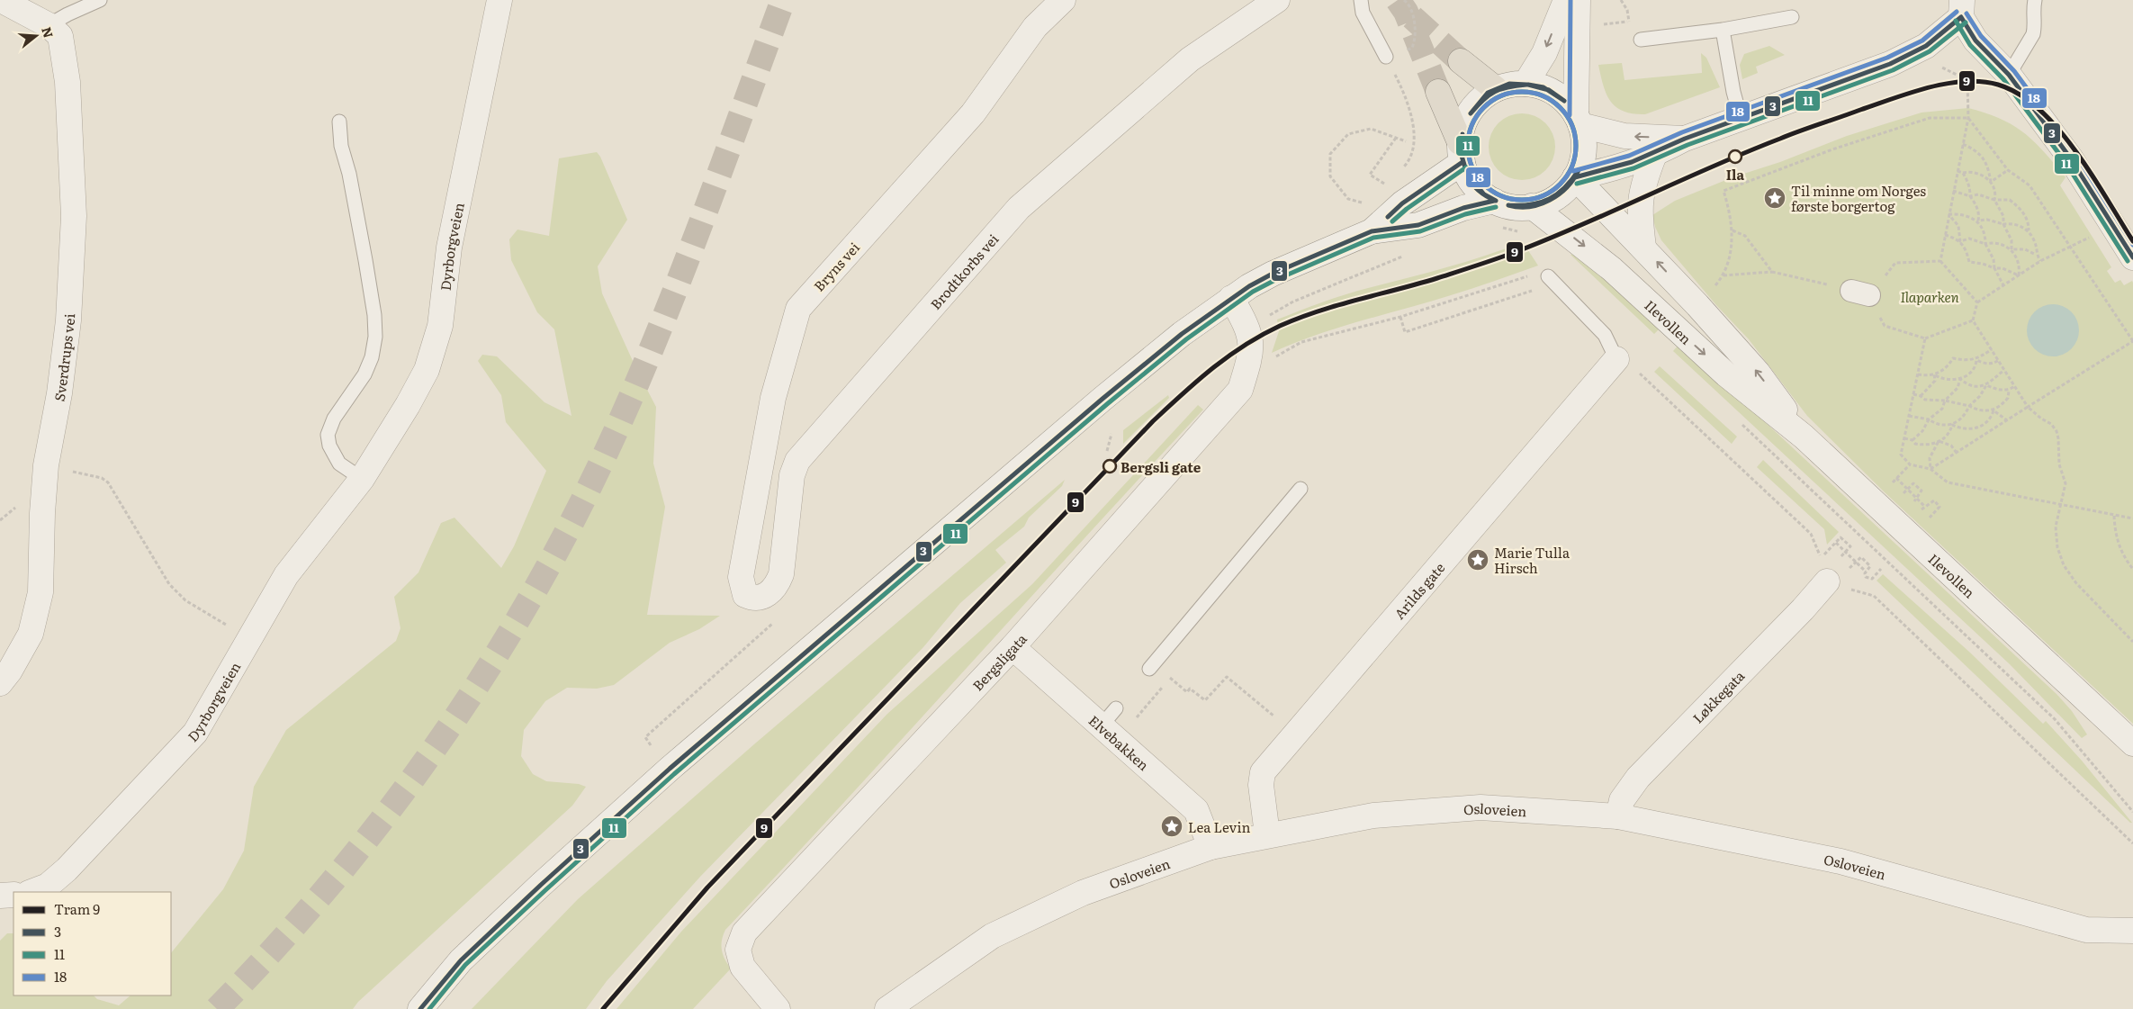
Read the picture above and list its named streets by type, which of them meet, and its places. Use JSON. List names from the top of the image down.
{
  "streets": {
    "street": [
      "Dyrborgveien",
      "Bryns vei",
      "Brodtkorbs vei",
      "Ilevollen",
      "Sverdrups vei",
      "Arilds gate",
      "Bergsligata",
      "Løkkegata",
      "Elvebakken",
      "Osloveien"
    ]
  },
  "crossings": [
    ["Bryns vei", "Brodtkorbs vei"],
    ["Arilds gate", "Osloveien"],
    ["Bergsligata", "Elvebakken"],
    ["Løkkegata", "Osloveien"],
    ["Elvebakken", "Osloveien"]
  ],
  "parks": ["Ilaparken"],
  "places": {
    "other": ["Ila", "Bergsli gate"],
    "place": ["Til minne om Norges første borgertog", "Marie Tulla Hirsch", "Lea Levin"]
  },
  "lines": [
    "transit line 18",
    "transit line 3",
    "transit line 11",
    "tram line 9"
  ],
  "legend": [
    "Tram 9",
    "3",
    "11",
    "18"
  ],
  "north": "right"
}
